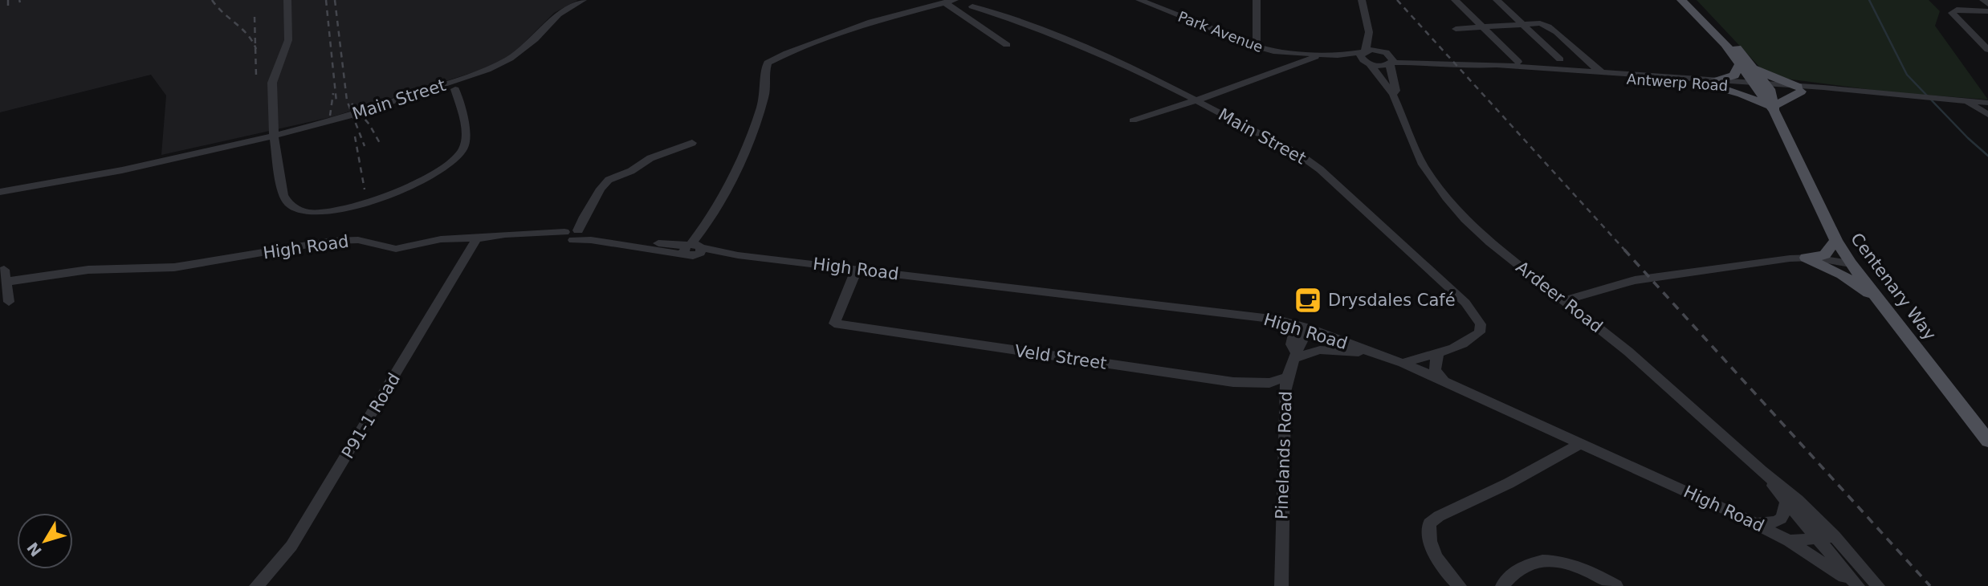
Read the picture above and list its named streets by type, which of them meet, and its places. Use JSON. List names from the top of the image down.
{
  "streets": {
    "main road": ["Centenary Way"],
    "street": [
      "Park Avenue",
      "Antwerp Road",
      "Main Street",
      "High Road",
      "Ardeer Road",
      "Veld Street",
      "P91-1 Road",
      "Pinelands Road"
    ]
  },
  "crossings": [
    ["Park Avenue", "Antwerp Road"],
    ["Park Avenue", "Ardeer Road"],
    ["Antwerp Road", "Centenary Way"],
    ["Antwerp Road", "Ardeer Road"],
    ["High Road", "Veld Street"],
    ["High Road", "P91-1 Road"],
    ["High Road", "Pinelands Road"],
    ["Veld Street", "Pinelands Road"]
  ],
  "places": {
    "cafe": ["Drysdales Café"]
  },
  "north": "bottom left"
}
